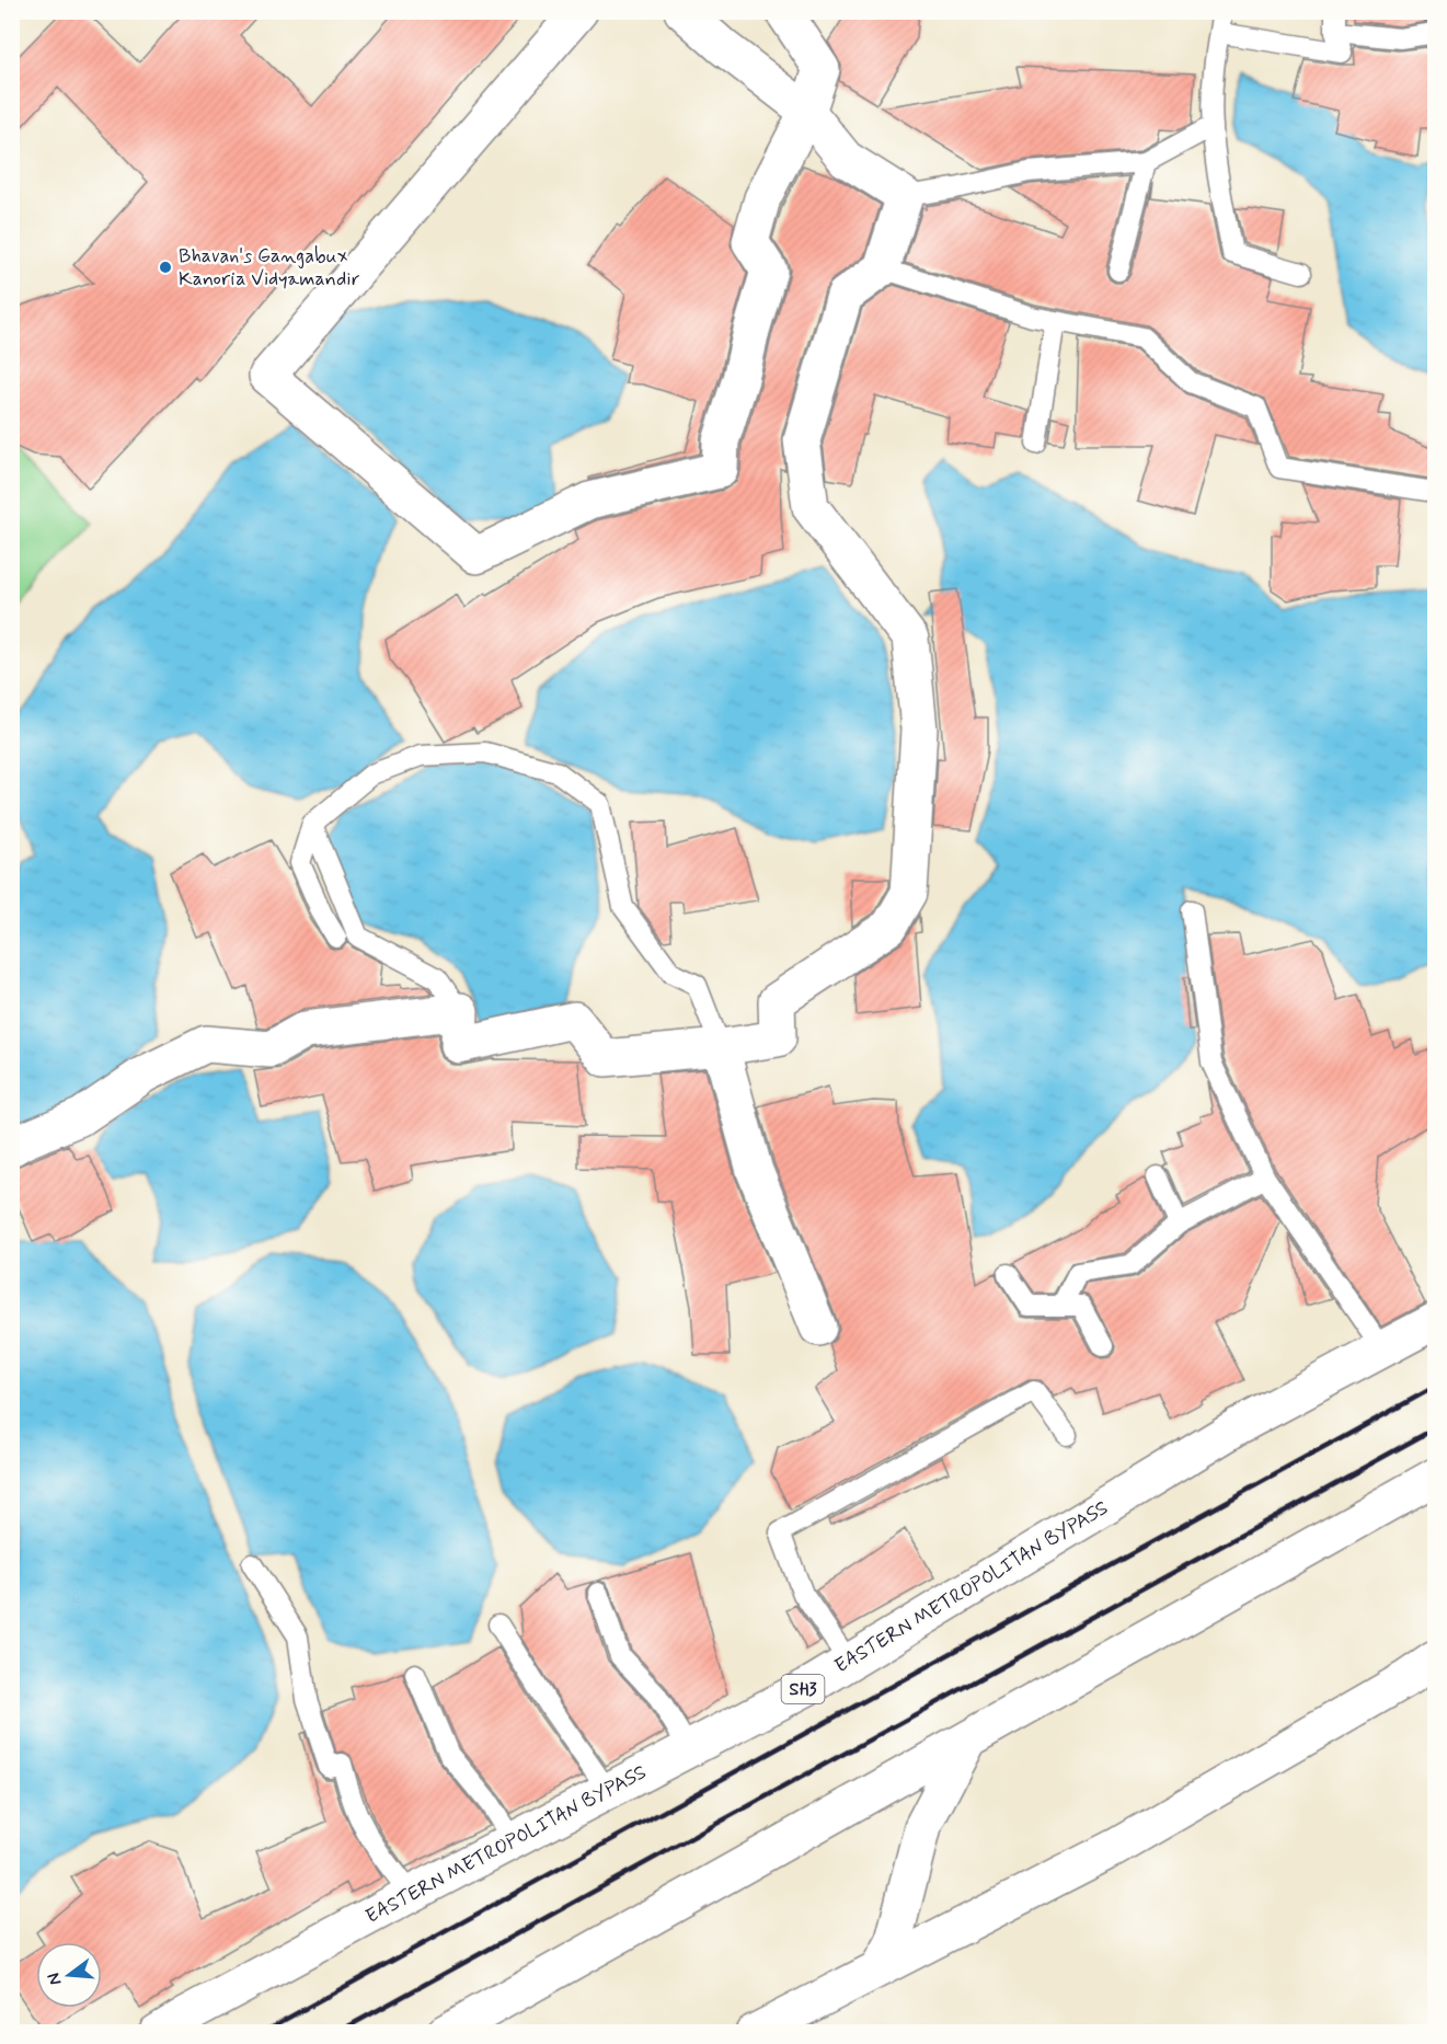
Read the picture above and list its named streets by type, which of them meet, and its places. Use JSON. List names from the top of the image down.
{
  "streets": {
    "street": ["EASTERN METROPOLITAN BYPASS", "SH3"]
  },
  "places": ["Bhavan's Gangabux Kanoria Vidyamandir"],
  "north": "left"
}
